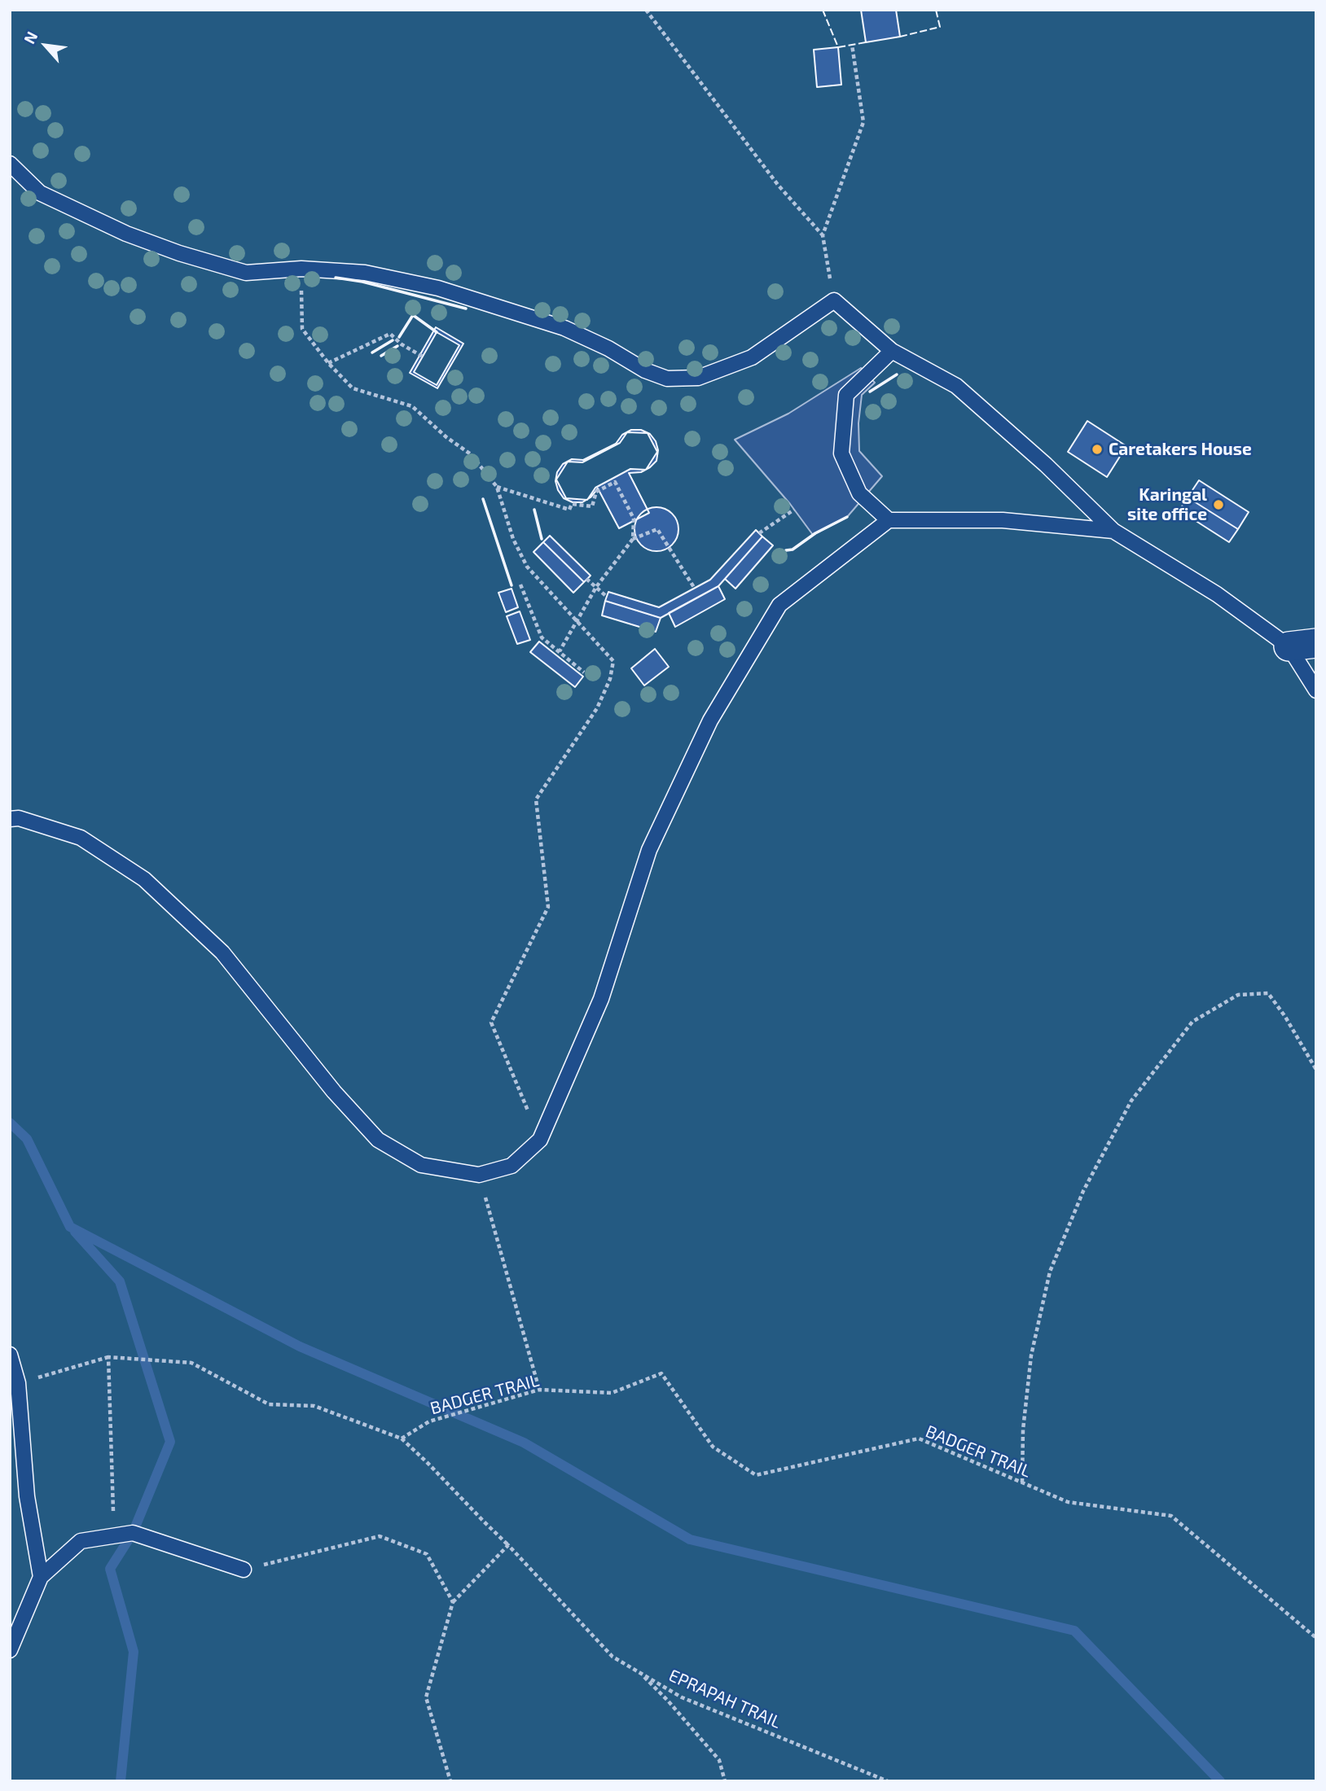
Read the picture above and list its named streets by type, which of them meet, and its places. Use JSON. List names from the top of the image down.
{
  "streets": {
    "path": ["BADGER TRAIL", "EPRAPAH TRAIL"]
  },
  "crossings": [
    ["BADGER TRAIL", "EPRAPAH TRAIL"]
  ],
  "places": ["Caretakers House", "Karingal site office"],
  "north": "top left"
}
